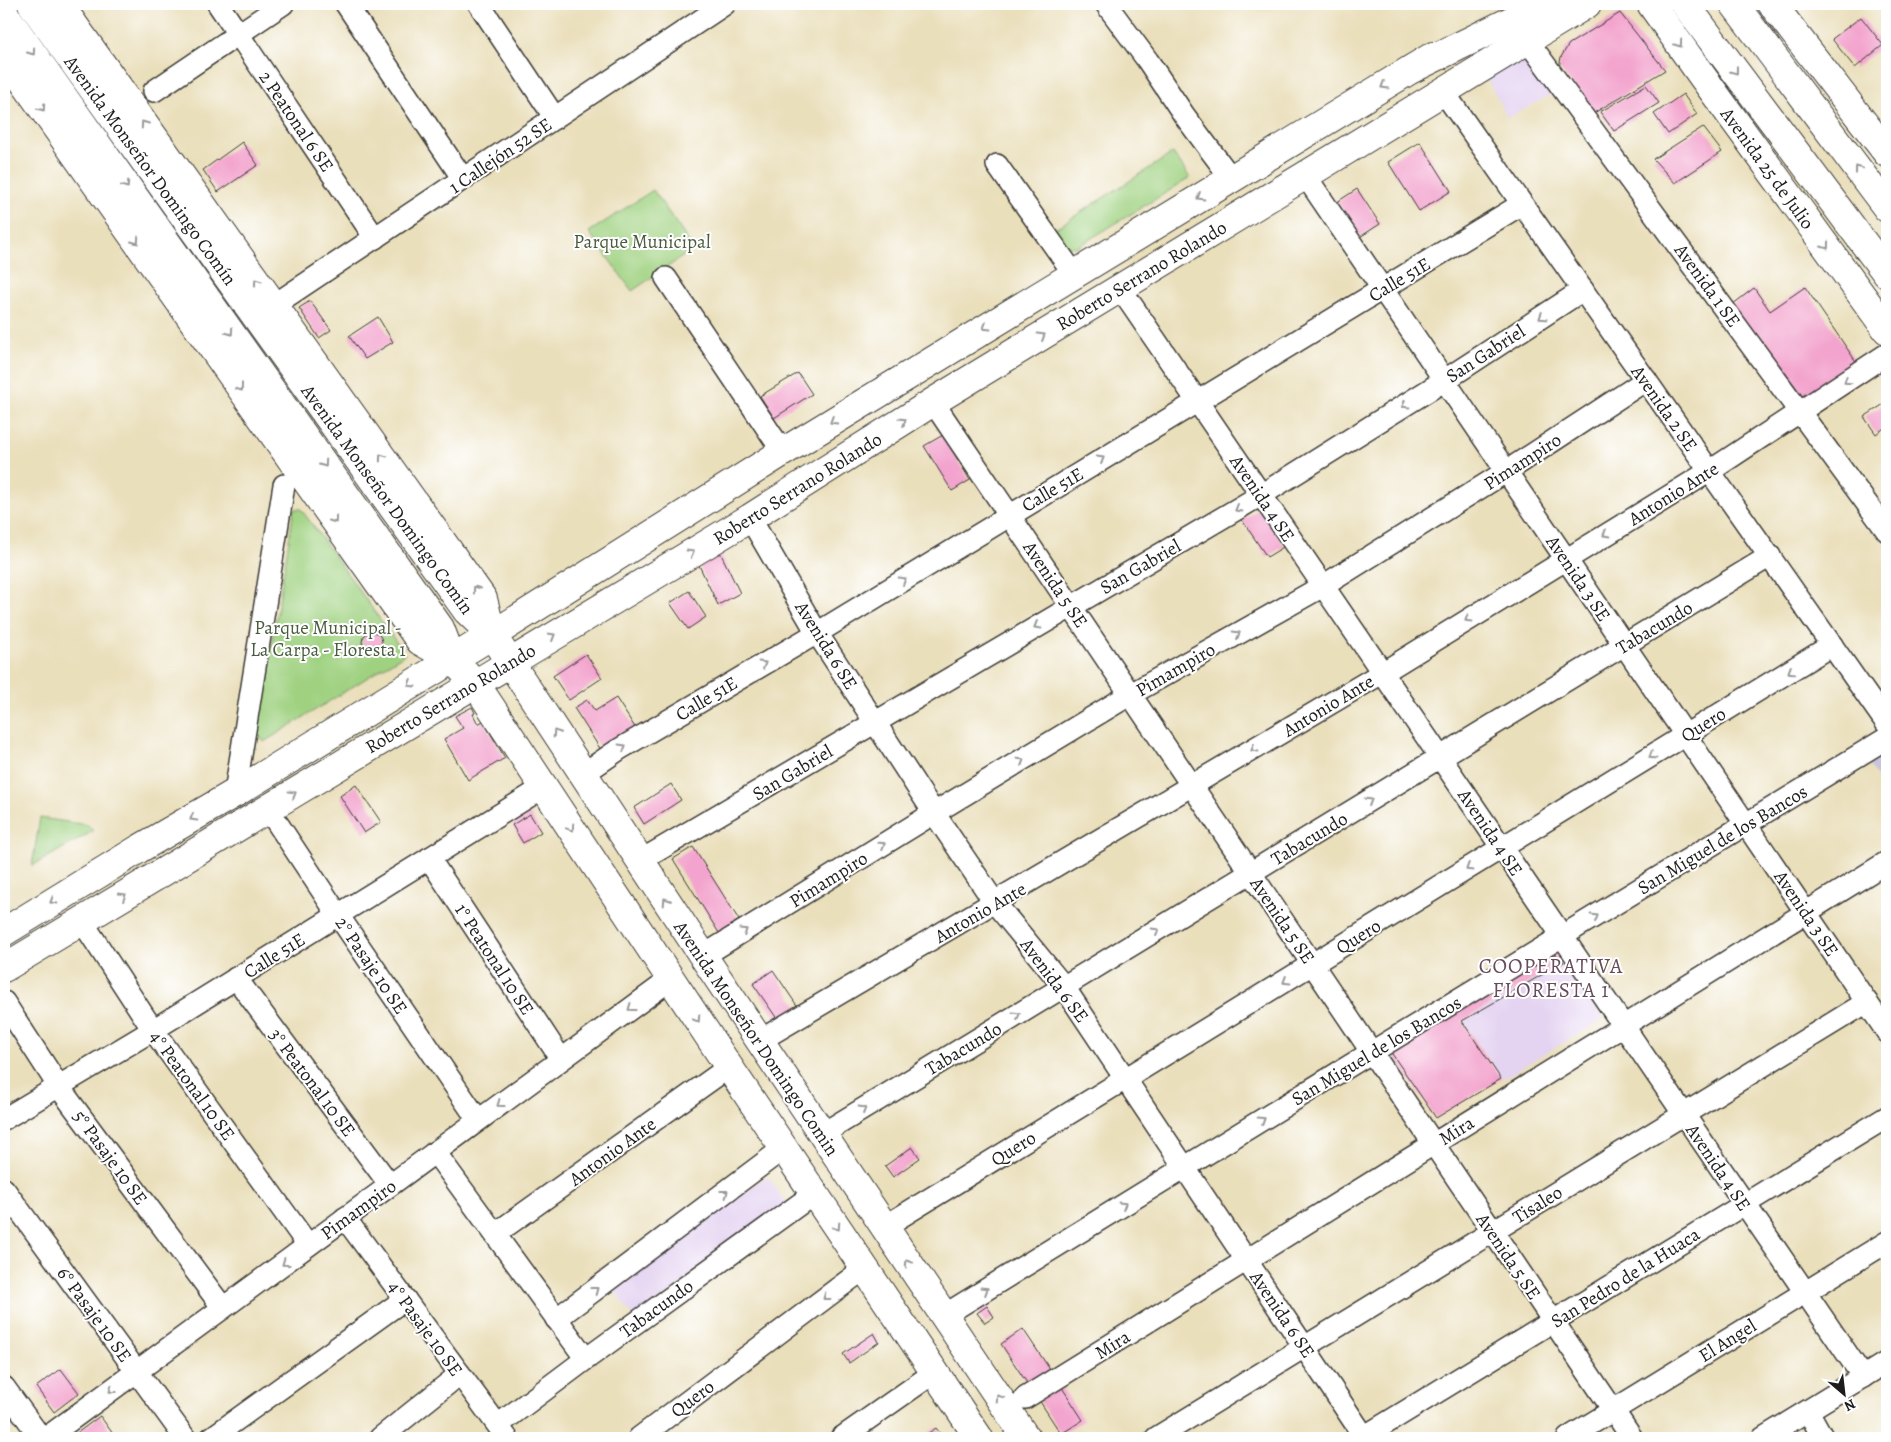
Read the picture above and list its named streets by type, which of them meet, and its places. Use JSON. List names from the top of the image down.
{
  "streets": {
    "main road": [
      "Avenida 25 de Julio",
      "Avenida Monseñor Domingo Comín",
      "Roberto Serrano Rolando",
      "Avenida Monseñor Domingo Comin"
    ],
    "street": [
      "2 Peatonal 6 SE",
      "1 Callejón 52 SE",
      "Calle 51E",
      "Avenida 1 SE",
      "San Gabriel",
      "Avenida 2 SE",
      "Pimampiro",
      "Antonio Ante",
      "Avenida 4 SE",
      "Avenida 3 SE",
      "Avenida 5 SE",
      "Tabacundo",
      "Avenida 6 SE",
      "Quero",
      "San Miguel de los Bancos",
      "1° Peatonal 10 SE",
      "2° Pasaje 10 SE",
      "3° Peatonal 10 SE",
      "4° Peatonal 10 SE",
      "Mira",
      "5° Pasaje 10 SE",
      "Tisaleo",
      "San Pedro de la Huaca",
      "6° Pasaje 10 SE",
      "4° Pasaje 10 SE",
      "El Angel"
    ]
  },
  "crossings": [
    ["2 Peatonal 6 SE", "1 Callejón 52 SE"],
    ["1 Callejón 52 SE", "Avenida Monseñor Domingo Comín"],
    ["Avenida Monseñor Domingo Comín", "Roberto Serrano Rolando"],
    ["Avenida Monseñor Domingo Comín", "Avenida Monseñor Domingo Comin"],
    ["Roberto Serrano Rolando", "Avenida 1 SE"],
    ["Roberto Serrano Rolando", "Avenida 2 SE"],
    ["Roberto Serrano Rolando", "Avenida 4 SE"],
    ["Roberto Serrano Rolando", "Avenida 3 SE"],
    ["Roberto Serrano Rolando", "Avenida 5 SE"],
    ["Roberto Serrano Rolando", "Avenida 6 SE"],
    ["Roberto Serrano Rolando", "2° Pasaje 10 SE"],
    ["Roberto Serrano Rolando", "Avenida Monseñor Domingo Comin"],
    ["Roberto Serrano Rolando", "4° Peatonal 10 SE"],
    ["Calle 51E", "Avenida 2 SE"],
    ["Calle 51E", "Avenida 4 SE"],
    ["Calle 51E", "Avenida 3 SE"],
    ["Calle 51E", "Avenida 5 SE"],
    ["Calle 51E", "Avenida 6 SE"],
    ["Calle 51E", "1° Peatonal 10 SE"],
    ["Calle 51E", "2° Pasaje 10 SE"],
    ["Calle 51E", "Avenida Monseñor Domingo Comin"],
    ["Calle 51E", "3° Peatonal 10 SE"],
    ["Calle 51E", "4° Peatonal 10 SE"],
    ["Calle 51E", "5° Pasaje 10 SE"],
    ["Avenida 1 SE", "Antonio Ante"],
    ["San Gabriel", "Avenida 2 SE"],
    ["San Gabriel", "Avenida 4 SE"],
    ["San Gabriel", "Avenida 3 SE"],
    ["San Gabriel", "Avenida 5 SE"],
    ["San Gabriel", "Avenida 6 SE"],
    ["San Gabriel", "Avenida Monseñor Domingo Comin"],
    ["Avenida 2 SE", "Pimampiro"],
    ["Avenida 2 SE", "Antonio Ante"],
    ["Avenida 2 SE", "Tabacundo"],
    ["Avenida 2 SE", "Quero"],
    ["Pimampiro", "Avenida 4 SE"],
    ["Pimampiro", "Avenida 3 SE"],
    ["Pimampiro", "Avenida 5 SE"],
    ["Pimampiro", "Avenida 6 SE"],
    ["Pimampiro", "1° Peatonal 10 SE"],
    ["Pimampiro", "2° Pasaje 10 SE"],
    ["Pimampiro", "Avenida Monseñor Domingo Comin"],
    ["Pimampiro", "3° Peatonal 10 SE"],
    ["Pimampiro", "4° Peatonal 10 SE"],
    ["Pimampiro", "5° Pasaje 10 SE"],
    ["Pimampiro", "6° Pasaje 10 SE"],
    ["Pimampiro", "4° Pasaje 10 SE"],
    ["Antonio Ante", "Avenida 4 SE"],
    ["Antonio Ante", "Avenida 3 SE"],
    ["Antonio Ante", "Avenida 5 SE"],
    ["Antonio Ante", "Avenida 6 SE"],
    ["Antonio Ante", "Avenida Monseñor Domingo Comin"],
    ["Avenida 4 SE", "Tabacundo"],
    ["Avenida 4 SE", "Quero"],
    ["Avenida 4 SE", "San Miguel de los Bancos"],
    ["Avenida 4 SE", "Mira"],
    ["Avenida 4 SE", "Tisaleo"],
    ["Avenida 4 SE", "San Pedro de la Huaca"],
    ["Avenida 4 SE", "El Angel"],
    ["Avenida 3 SE", "Tabacundo"],
    ["Avenida 3 SE", "Quero"],
    ["Avenida 3 SE", "San Miguel de los Bancos"],
    ["Avenida 3 SE", "Mira"],
    ["Avenida 3 SE", "Tisaleo"],
    ["Avenida 5 SE", "Tabacundo"],
    ["Avenida 5 SE", "Quero"],
    ["Avenida 5 SE", "San Miguel de los Bancos"],
    ["Avenida 5 SE", "Mira"],
    ["Avenida 5 SE", "Tisaleo"],
    ["Avenida 5 SE", "San Pedro de la Huaca"],
    ["Avenida 5 SE", "El Angel"],
    ["Tabacundo", "Avenida 6 SE"],
    ["Tabacundo", "Avenida Monseñor Domingo Comin"],
    ["Tabacundo", "4° Pasaje 10 SE"],
    ["Avenida 6 SE", "Quero"],
    ["Avenida 6 SE", "San Miguel de los Bancos"],
    ["Avenida 6 SE", "Mira"],
    ["Avenida 6 SE", "Tisaleo"],
    ["Avenida 6 SE", "San Pedro de la Huaca"],
    ["Quero", "Avenida Monseñor Domingo Comin"],
    ["San Miguel de los Bancos", "Avenida Monseñor Domingo Comin"]
  ],
  "one_way": [
    "Calle 51E",
    "San Gabriel",
    "Antonio Ante",
    "Tabacundo",
    "San Miguel de los Bancos"
  ],
  "districts": ["COOPERATIVA FLORESTA 1"],
  "parks": ["Parque Municipal", "Parque Municipal - La Carpa - Floresta 1"],
  "north": "bottom right"
}
